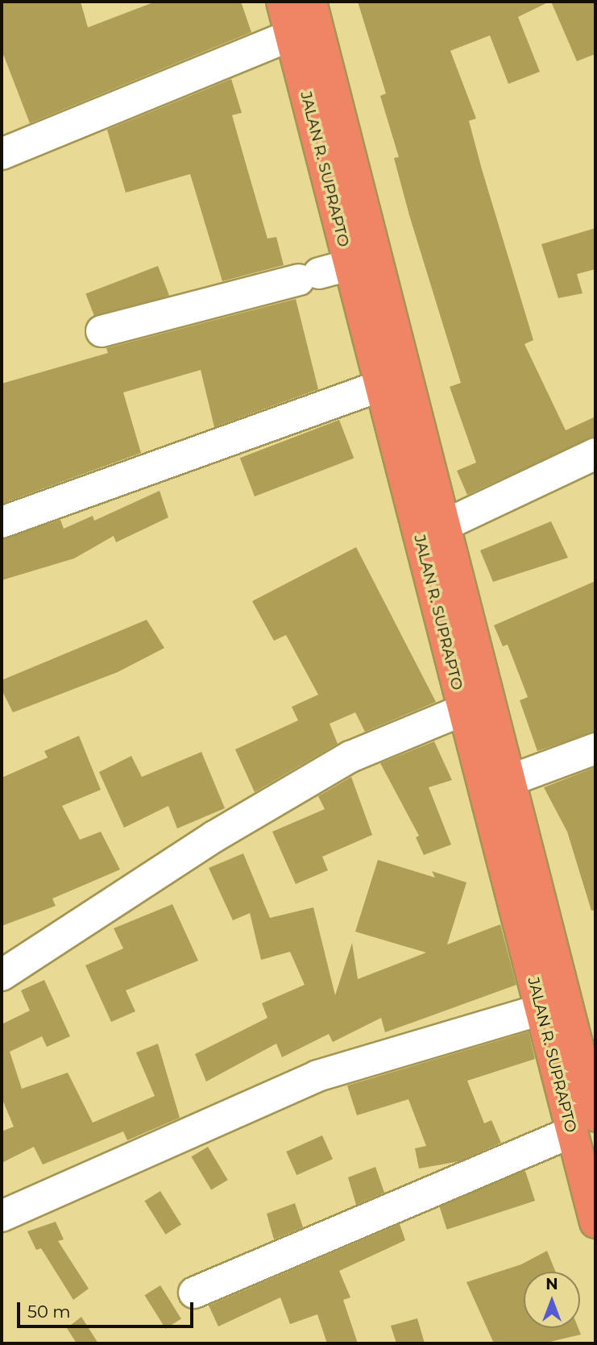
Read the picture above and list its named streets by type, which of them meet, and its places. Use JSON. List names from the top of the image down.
{
  "streets": {
    "highway": ["JALAN R. SUPRAPTO"]
  },
  "scale_bar": "50 m",
  "north": "top"
}
